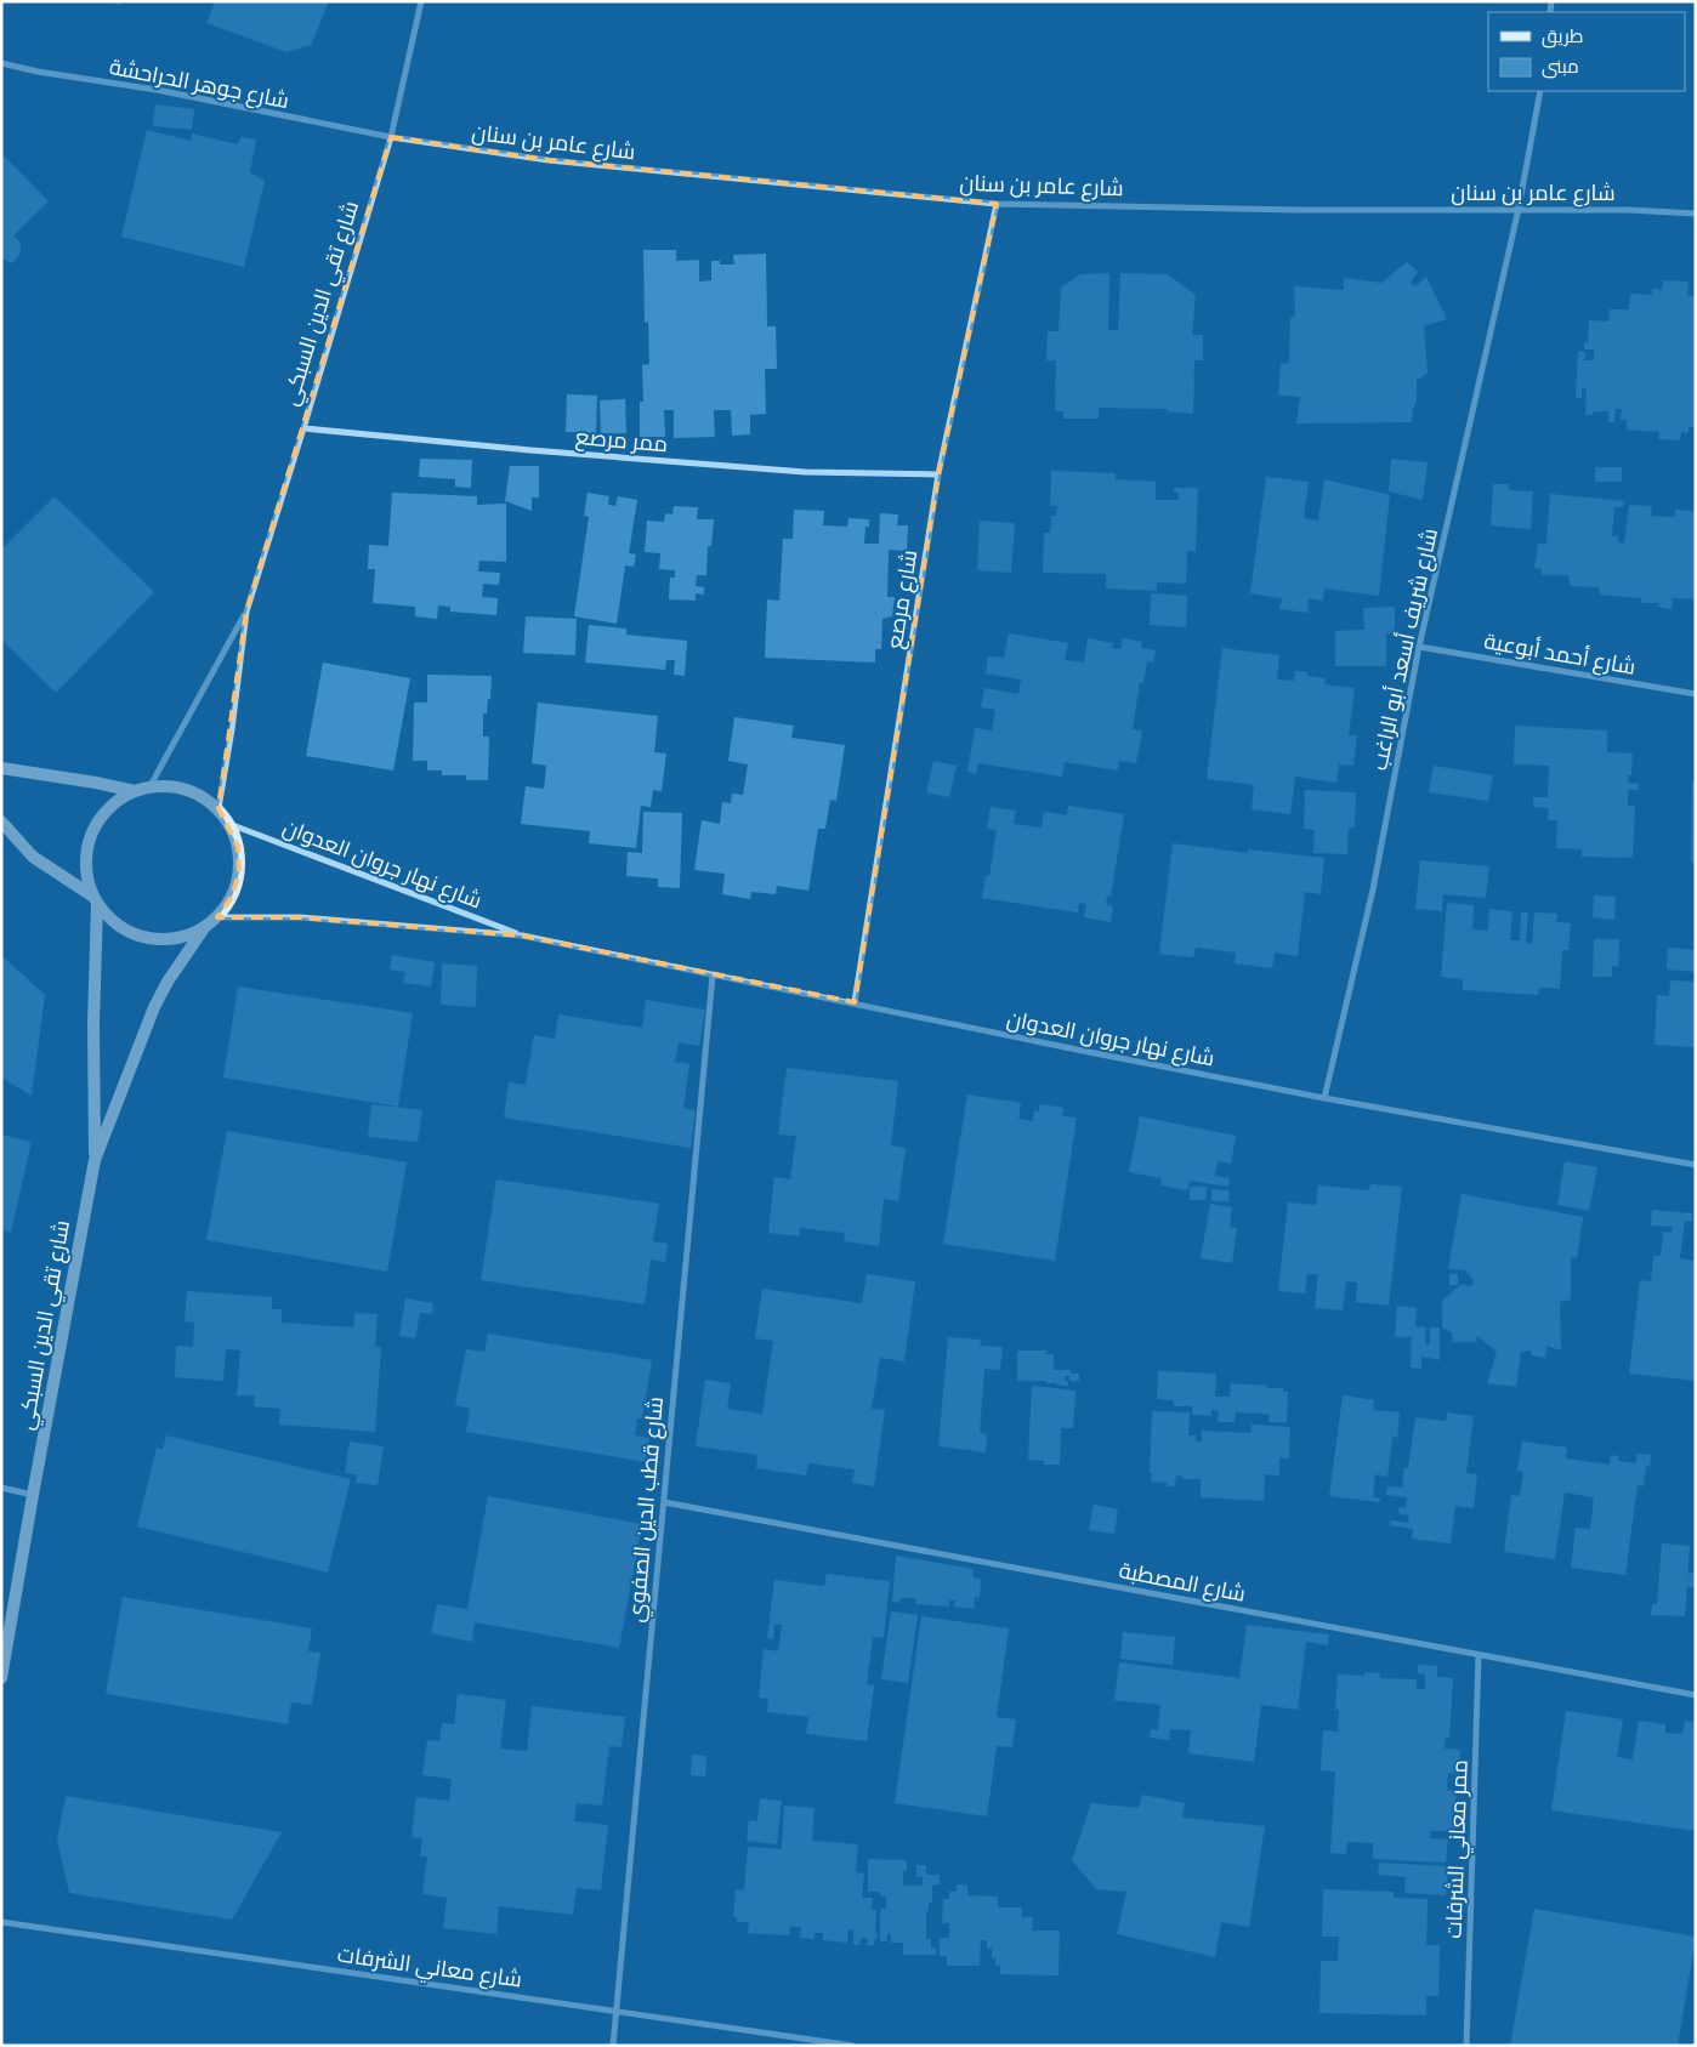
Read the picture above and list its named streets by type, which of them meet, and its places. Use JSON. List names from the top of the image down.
{
  "streets": {
    "street": [
      "شارع جوهر الحراحشة",
      "شارع عامر بن سنان",
      "شارع تقي الدين السبكي",
      "ممر مرصع",
      "شارع مرصع",
      "شارع شريف أسعد أبو الراغب",
      "شارع أحمد أبوعية",
      "شارع نهار جروان العدوان",
      "شارع قطب الدين الصفوي",
      "شارع المصطبة",
      "ممر معاني الشرفات",
      "شارع معاني الشرفات"
    ]
  },
  "crossings": [
    ["شارع جوهر الحراحشة", "شارع عامر بن سنان"],
    ["شارع جوهر الحراحشة", "شارع تقي الدين السبكي"],
    ["شارع عامر بن سنان", "شارع تقي الدين السبكي"],
    ["شارع عامر بن سنان", "شارع مرصع"],
    ["شارع عامر بن سنان", "شارع شريف أسعد أبو الراغب"],
    ["شارع تقي الدين السبكي", "ممر مرصع"],
    ["شارع تقي الدين السبكي", "شارع نهار جروان العدوان"],
    ["ممر مرصع", "شارع مرصع"],
    ["شارع مرصع", "شارع نهار جروان العدوان"],
    ["شارع شريف أسعد أبو الراغب", "شارع أحمد أبوعية"],
    ["شارع شريف أسعد أبو الراغب", "شارع نهار جروان العدوان"],
    ["شارع نهار جروان العدوان", "شارع قطب الدين الصفوي"],
    ["شارع قطب الدين الصفوي", "شارع المصطبة"],
    ["شارع قطب الدين الصفوي", "شارع معاني الشرفات"],
    ["شارع المصطبة", "ممر معاني الشرفات"]
  ],
  "legend": ["طريق", "مبنى"]
}
